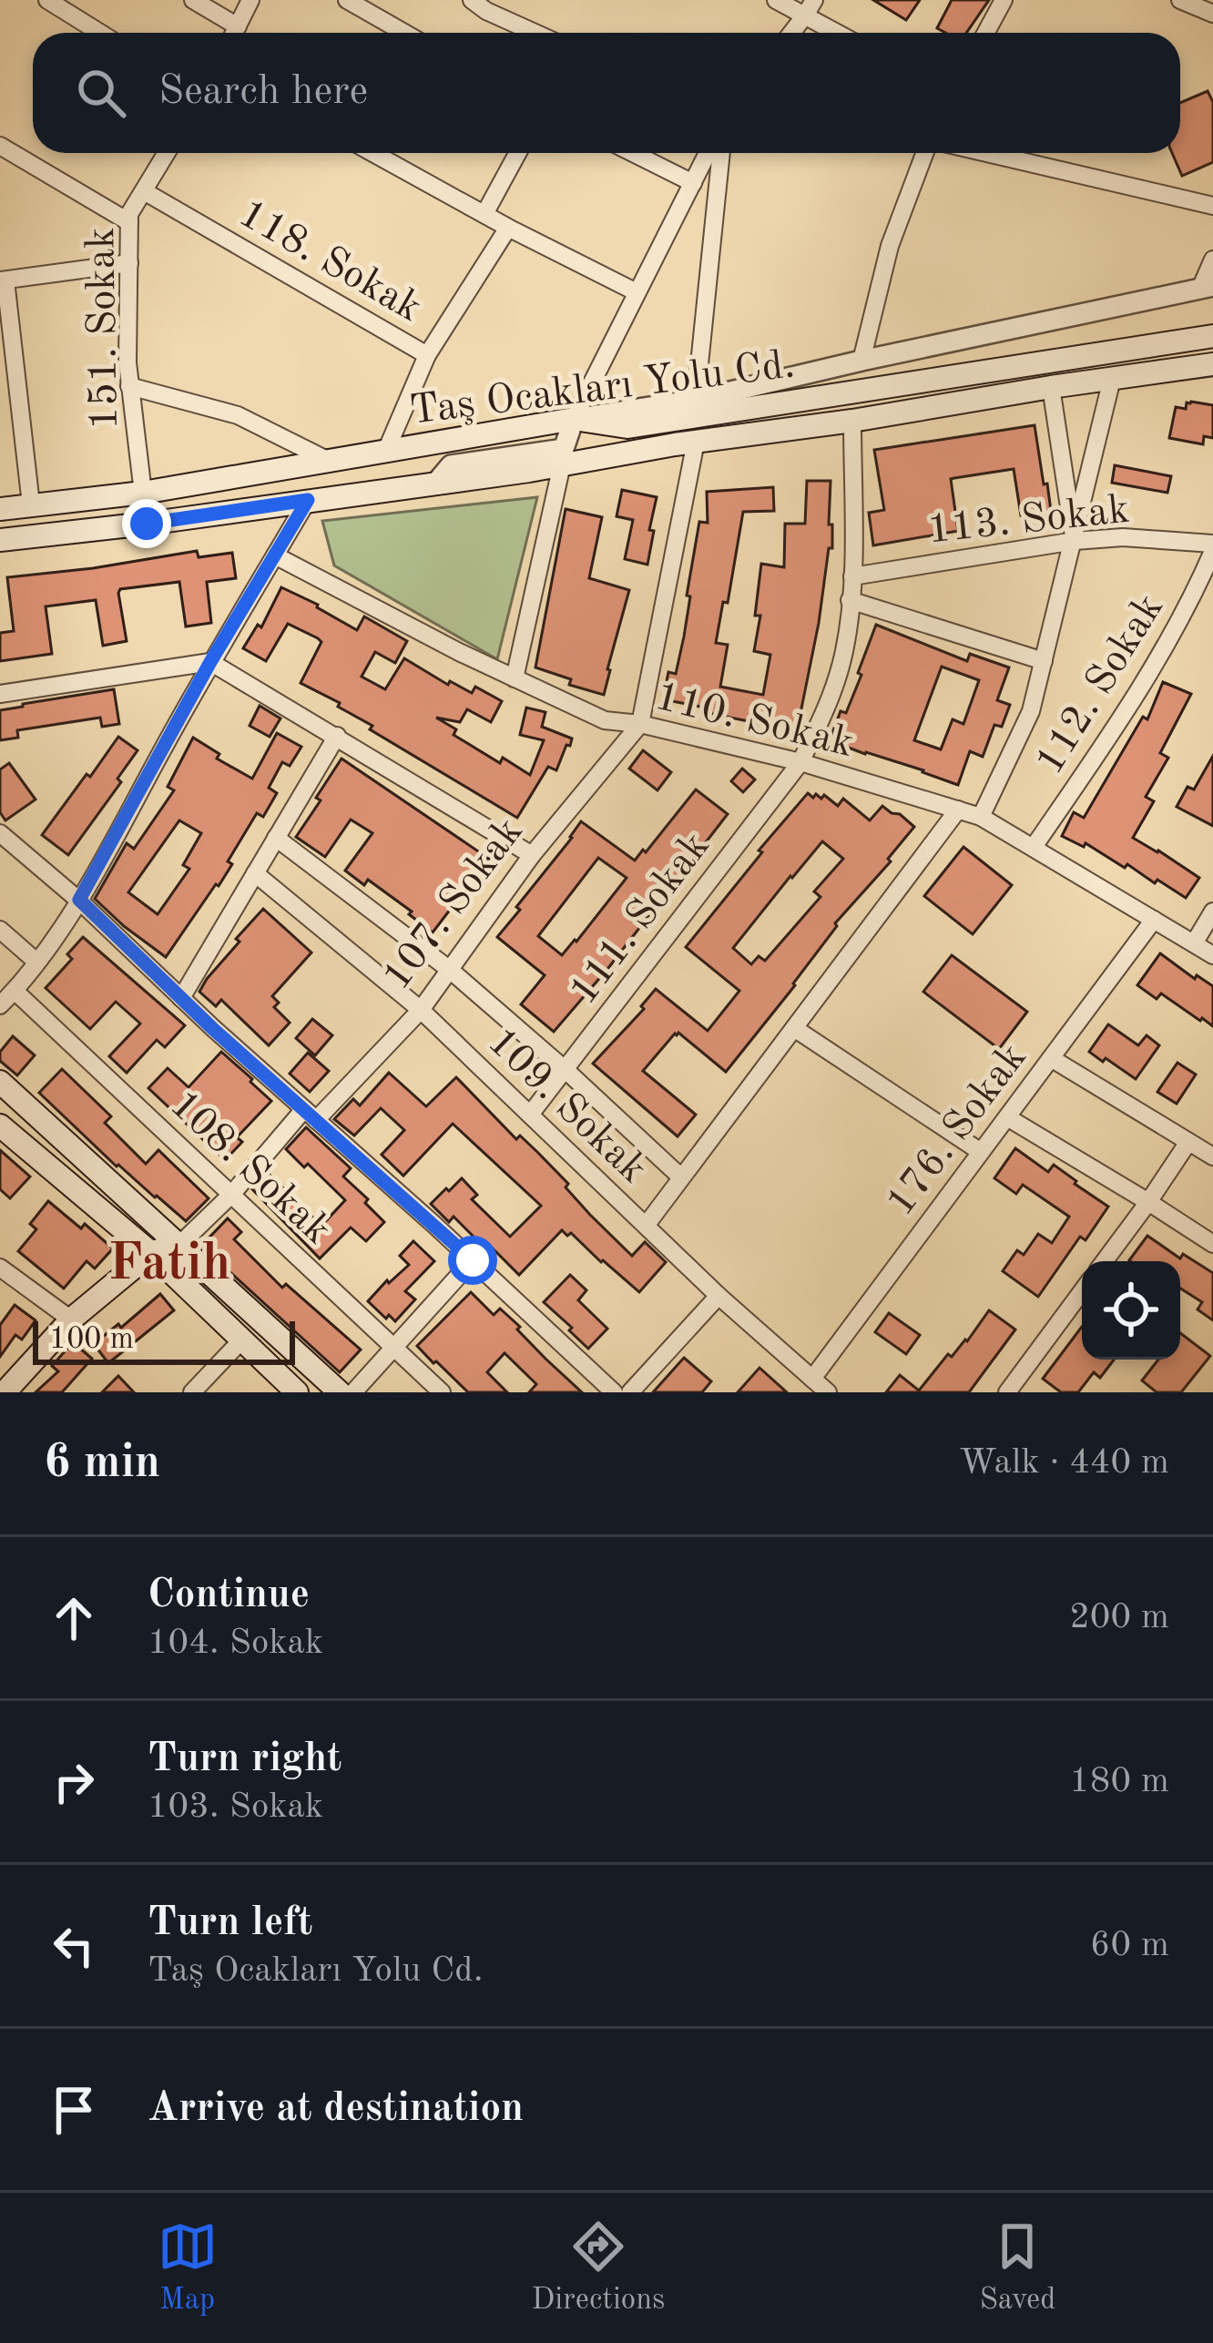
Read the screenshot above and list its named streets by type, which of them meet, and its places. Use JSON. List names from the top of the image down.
{
  "streets": {
    "main road": ["Taş Ocakları Yolu Cd."],
    "street": [
      "118. Sokak",
      "151. Sokak",
      "113. Sokak",
      "112. Sokak",
      "110. Sokak",
      "107. Sokak",
      "111. Sokak",
      "109. Sokak",
      "176. Sokak",
      "108. Sokak"
    ]
  },
  "crossings": [
    ["118. Sokak", "151. Sokak"],
    ["151. Sokak", "Taş Ocakları Yolu Cd."],
    ["Taş Ocakları Yolu Cd.", "111. Sokak"],
    ["113. Sokak", "112. Sokak"],
    ["113. Sokak", "111. Sokak"],
    ["112. Sokak", "110. Sokak"],
    ["110. Sokak", "107. Sokak"],
    ["110. Sokak", "111. Sokak"],
    ["110. Sokak", "176. Sokak"],
    ["107. Sokak", "109. Sokak"],
    ["107. Sokak", "108. Sokak"],
    ["111. Sokak", "109. Sokak"],
    ["109. Sokak", "176. Sokak"]
  ],
  "districts": ["Fatih"],
  "scale_bar": "100 m",
  "page": {
    "search": "Search here",
    "scale": "100 m",
    "heading": ["6 min", "Walk · 440 m"],
    "list": [
      ["Continue", "104. Sokak", "200 m"],
      ["Turn right", "103. Sokak", "180 m"],
      ["Turn left", "Taş Ocakları Yolu Cd.", "60 m"],
      "Arrive at destination"
    ],
    "nav": ["Map", "Directions", "Saved"]
  }
}
